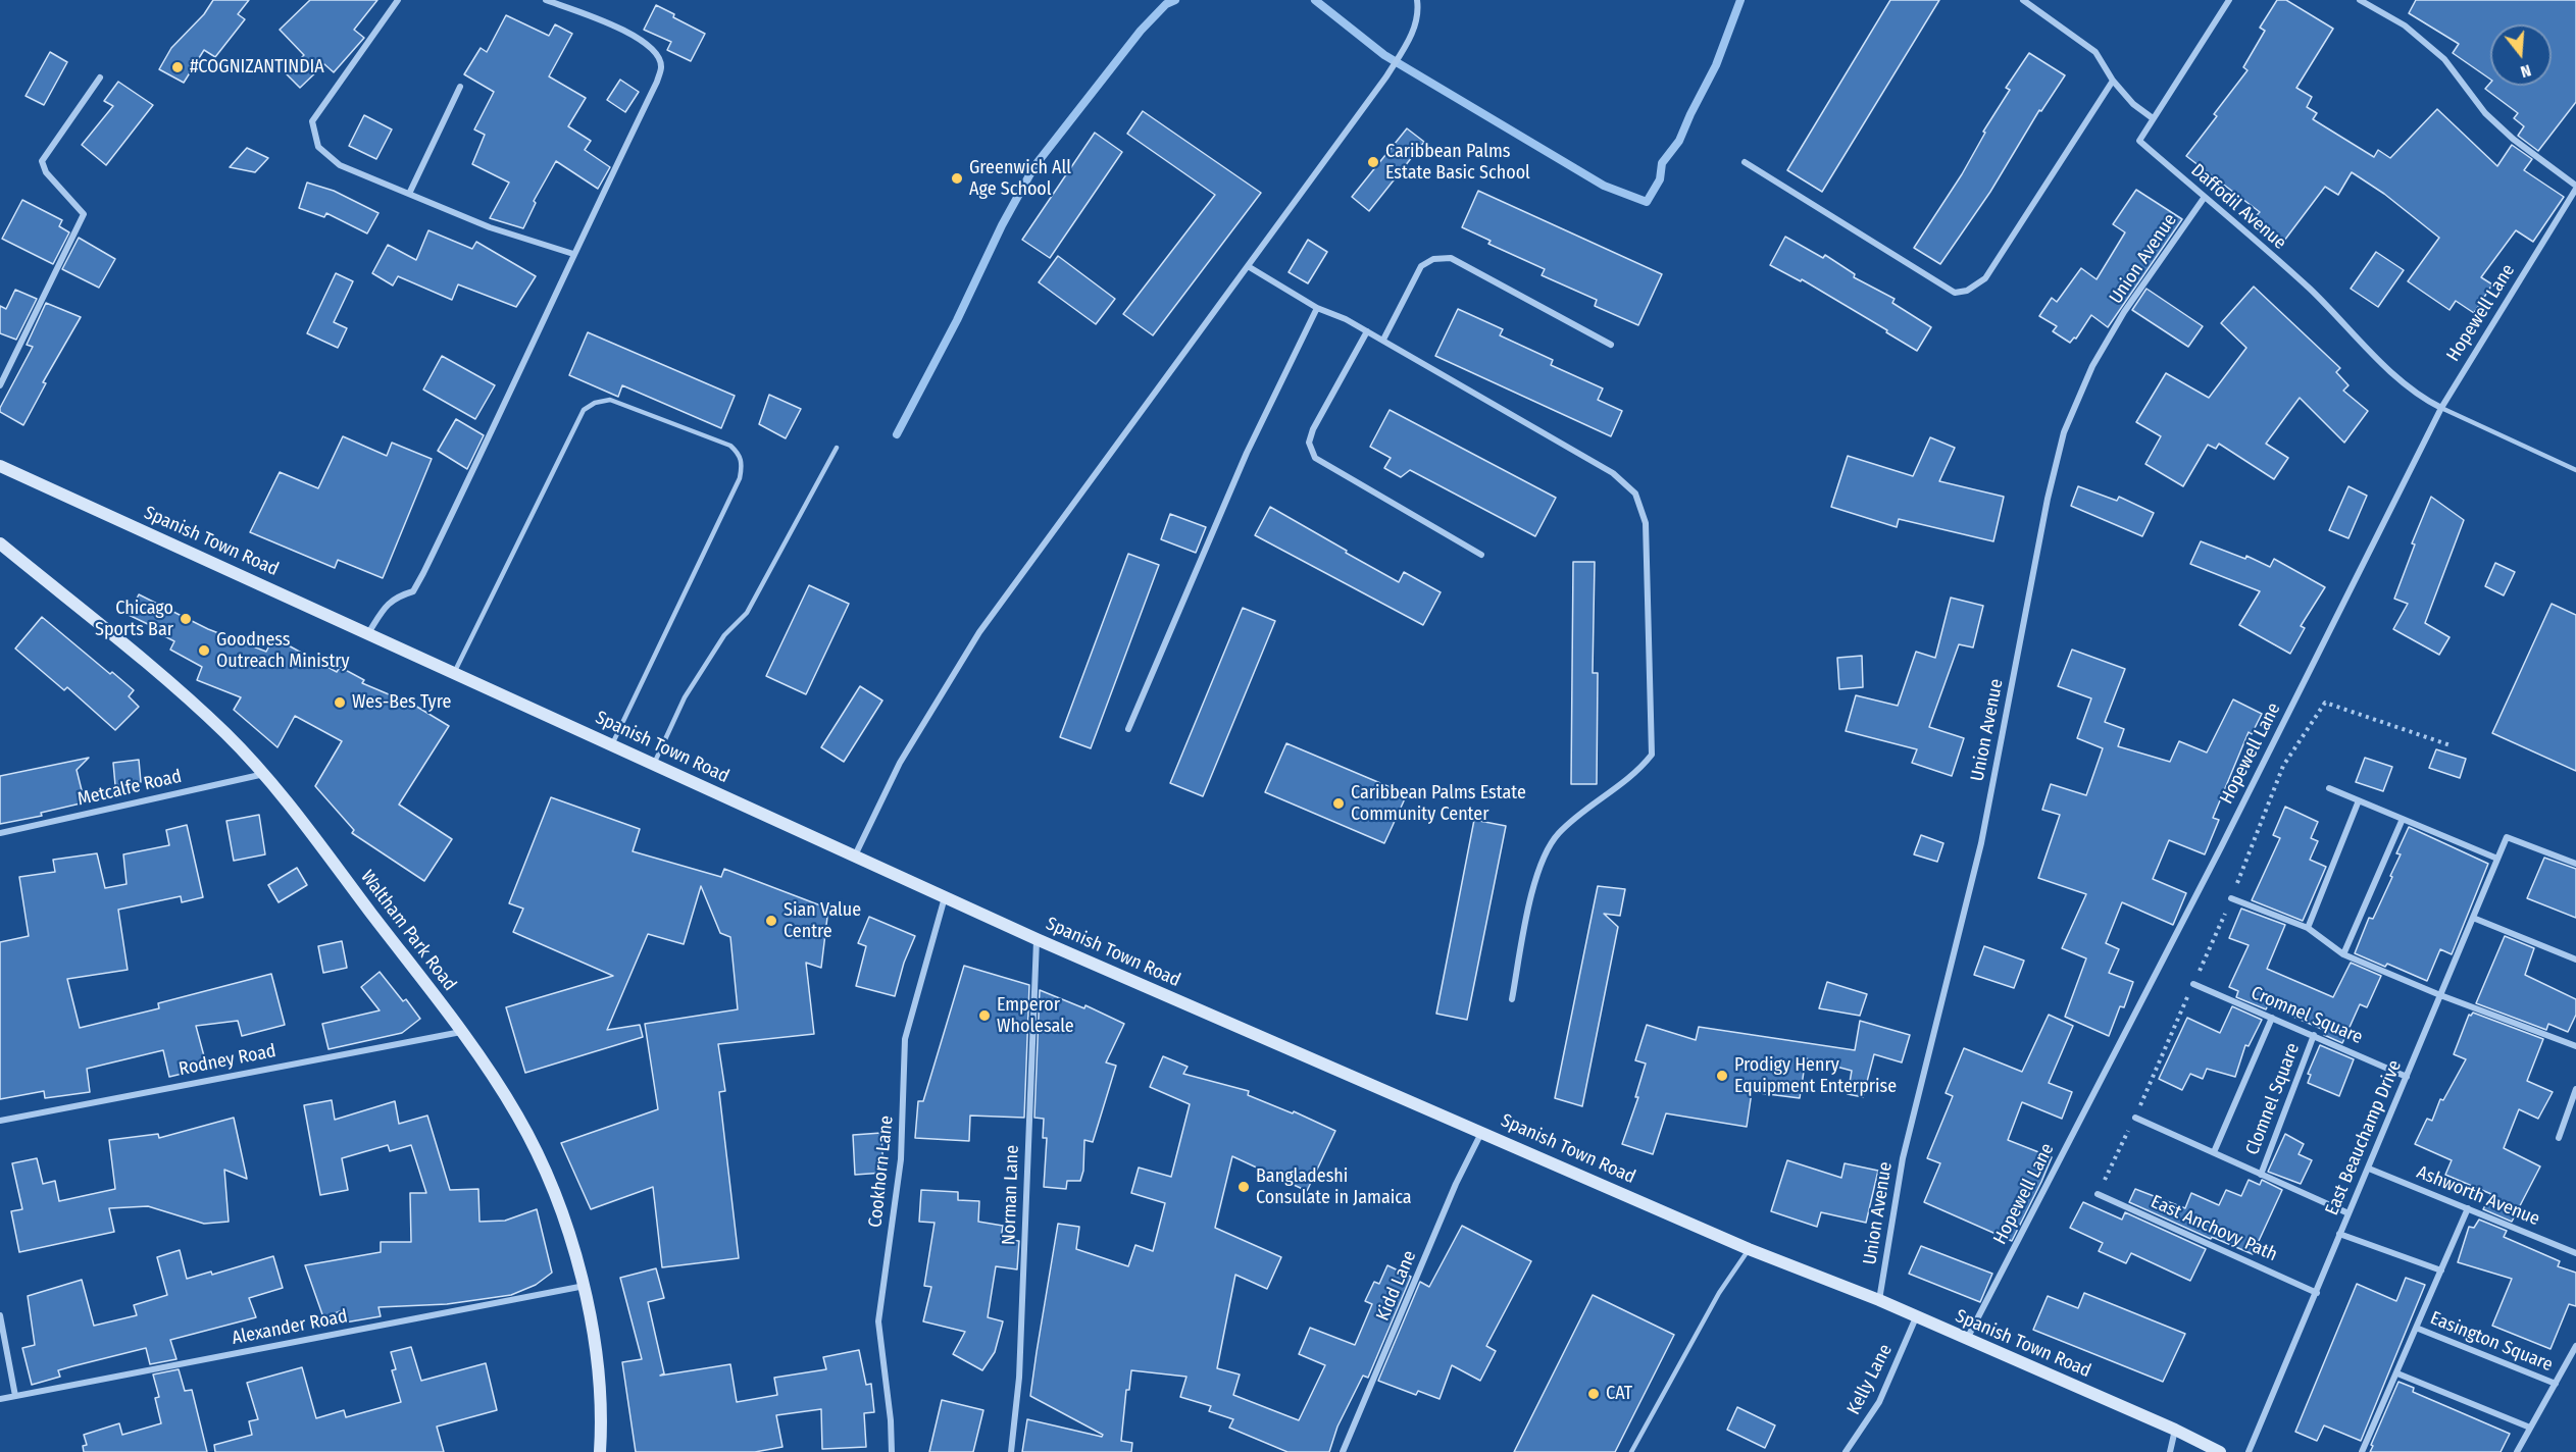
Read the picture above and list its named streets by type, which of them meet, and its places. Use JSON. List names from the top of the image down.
{
  "streets": {
    "main road": ["Spanish Town Road", "Waltham Park Road"],
    "street": [
      "Daffodil Avenue",
      "Union Avenue",
      "Hopewell Lane",
      "Metcalfe Road",
      "Cromnel Square",
      "Rodney Road",
      "Clomnel Square",
      "East Beauchamp Drive",
      "Cookhorn Lane",
      "Norman Lane",
      "Ashworth Avenue",
      "East Anchovy Path",
      "Kidd Lane",
      "Alexander Road",
      "Easington Square",
      "Kelly Lane"
    ]
  },
  "crossings": [
    ["Daffodil Avenue", "Union Avenue"],
    ["Daffodil Avenue", "Hopewell Lane"],
    ["Union Avenue", "Spanish Town Road"],
    ["Hopewell Lane", "Spanish Town Road"],
    ["Spanish Town Road", "Cookhorn Lane"],
    ["Spanish Town Road", "Norman Lane"],
    ["Spanish Town Road", "Kidd Lane"],
    ["Spanish Town Road", "Kelly Lane"],
    ["Metcalfe Road", "Waltham Park Road"],
    ["Waltham Park Road", "Rodney Road"],
    ["Waltham Park Road", "Alexander Road"],
    ["Cromnel Square", "Clomnel Square"],
    ["Cromnel Square", "East Beauchamp Drive"],
    ["Clomnel Square", "East Beauchamp Drive"],
    ["East Beauchamp Drive", "Ashworth Avenue"],
    ["East Beauchamp Drive", "East Anchovy Path"],
    ["Ashworth Avenue", "Easington Square"]
  ],
  "places": [
    "#COGNIZANTINDIA",
    "Caribbean Palms Estate Basic School",
    "Greenwich All Age School",
    "Chicago Sports Bar",
    "Goodness Outreach Ministry",
    "Wes-Bes Tyre",
    "Caribbean Palms Estate Community Center",
    "Sian Value Centre",
    "Emperor Wholesale",
    "Prodigy Henry Equipment Enterprise",
    "Bangladeshi Consulate in Jamaica",
    "CAT"
  ],
  "north": "bottom"
}
